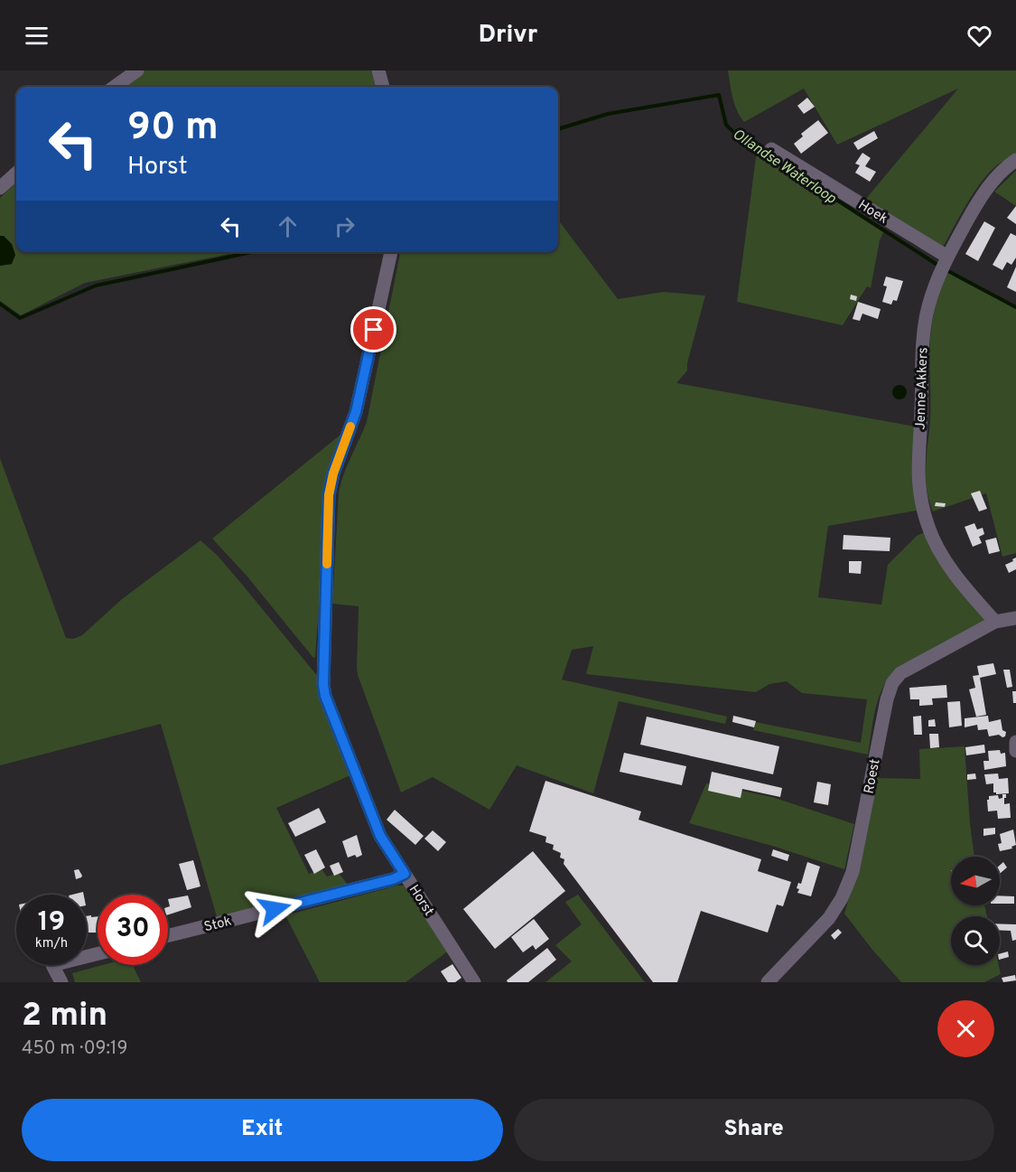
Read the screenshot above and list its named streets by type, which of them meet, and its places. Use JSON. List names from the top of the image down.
{
  "streets": {
    "street": [
      "Hoek",
      "Jenne Akkers",
      "Roest",
      "Horst",
      "Stok"
    ]
  },
  "crossings": [
    ["Hoek", "Jenne Akkers"],
    ["Jenne Akkers", "Roest"],
    ["Horst", "Stok"]
  ],
  "water": ["Ollandse Waterloop"],
  "north": "left",
  "page": {
    "header": "Drivr",
    "turn": ["90 m", "Horst"],
    "speed": "19 km/h",
    "limit": "30",
    "heading": ["2 min", "450 m · 09:19"],
    "buttons": ["Exit", "Share"]
  }
}
